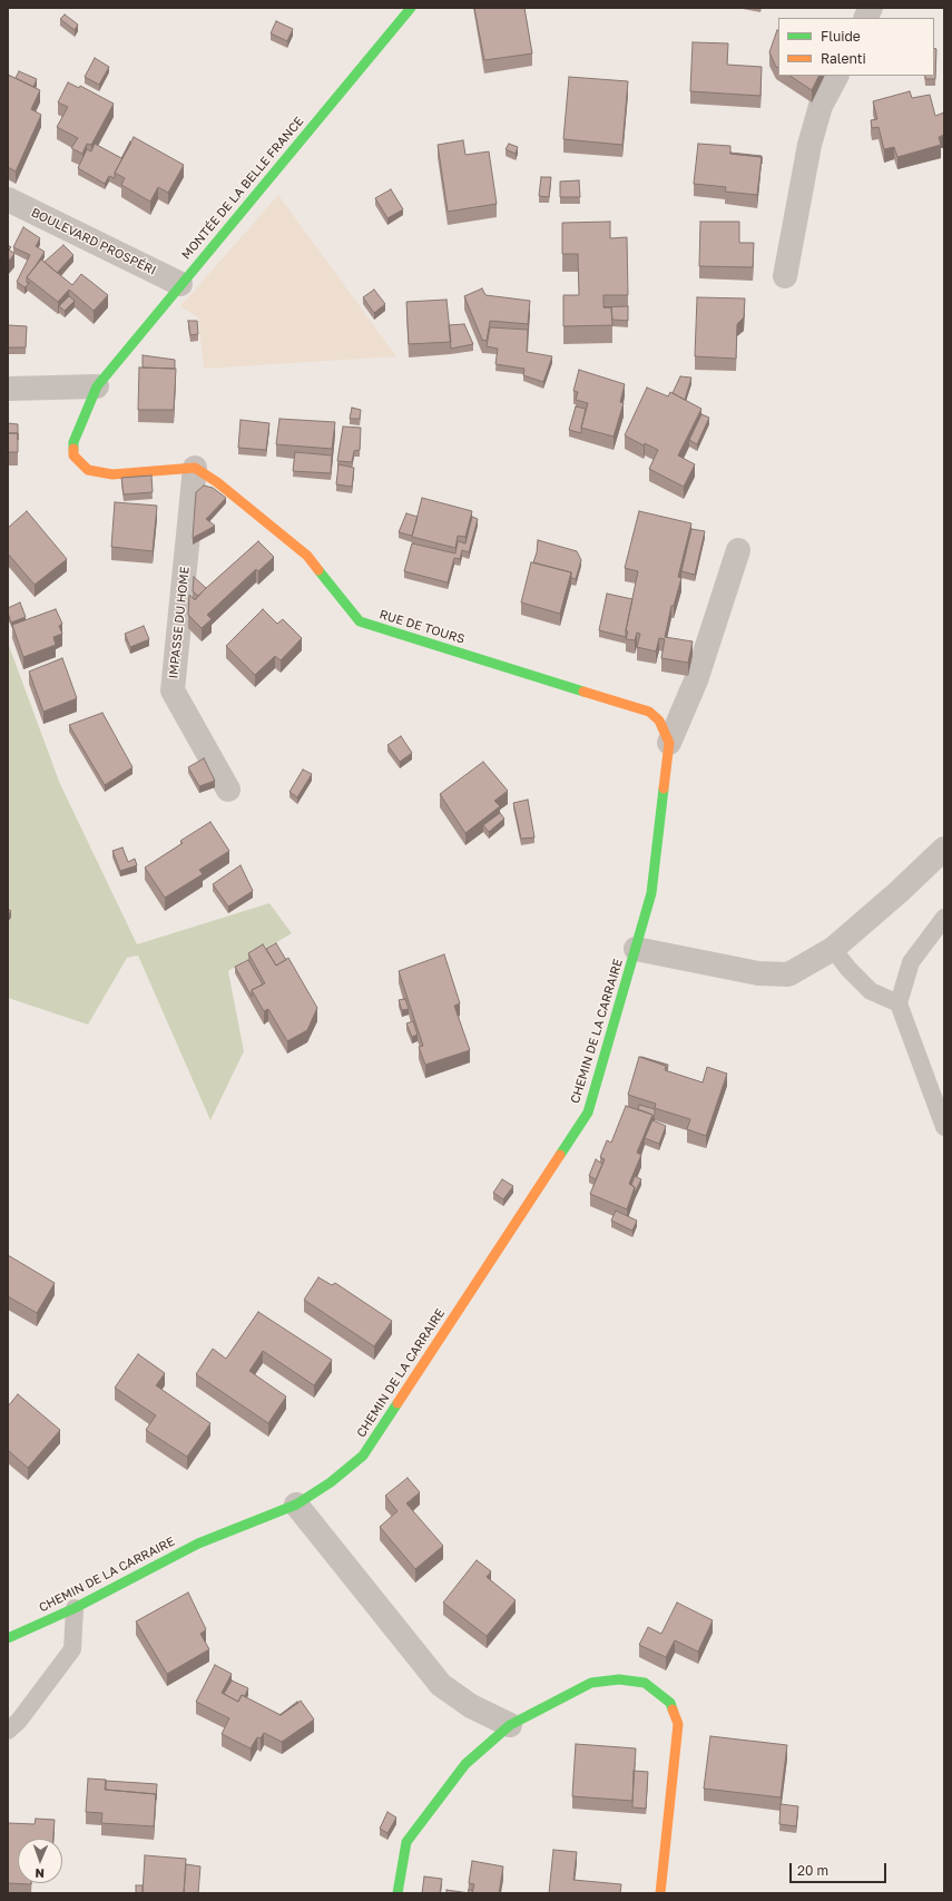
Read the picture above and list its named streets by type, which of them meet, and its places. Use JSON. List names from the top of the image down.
{
  "streets": {
    "street": [
      "MONTÉE DE LA BELLE FRANCE",
      "BOULEVARD PROSPÉRI",
      "IMPASSE DU HOME",
      "RUE DE TOURS",
      "CHEMIN DE LA CARRAIRE"
    ]
  },
  "crossings": [
    ["MONTÉE DE LA BELLE FRANCE", "BOULEVARD PROSPÉRI"],
    ["IMPASSE DU HOME", "RUE DE TOURS"]
  ],
  "legend": ["Fluide", "Ralenti"],
  "scale_bar": "20 m",
  "north": "bottom"
}
